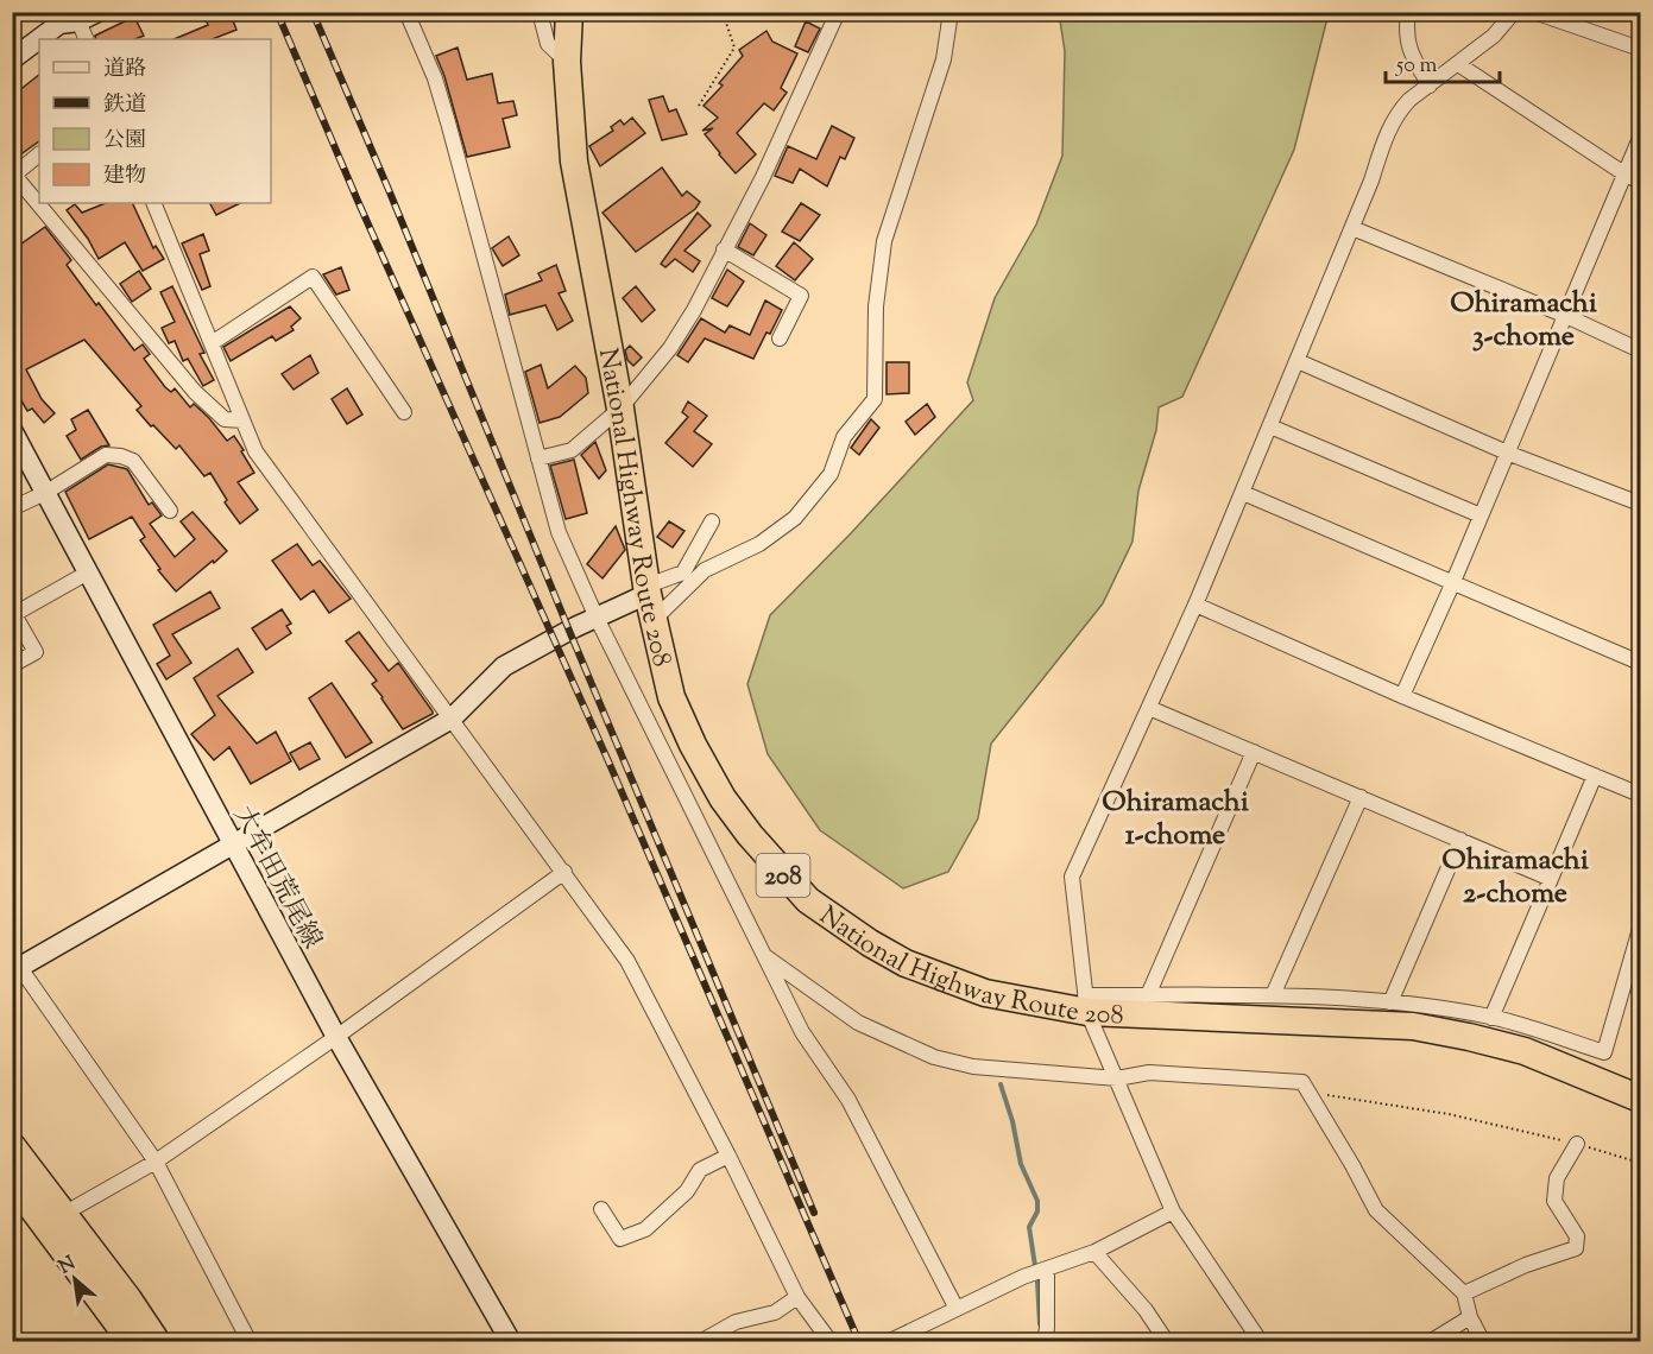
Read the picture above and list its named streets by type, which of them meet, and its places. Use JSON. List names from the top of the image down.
{
  "streets": {
    "highway": ["National Highway Route 208", "208"],
    "main road": ["大牟田荒尾線"]
  },
  "districts": ["Ohiramachi 3-chome", "Ohiramachi 1-chome", "Ohiramachi 2-chome"],
  "legend": [
    "道路",
    "鉄道",
    "公園",
    "建物"
  ],
  "scale_bar": "50 m",
  "north": "top left"
}
